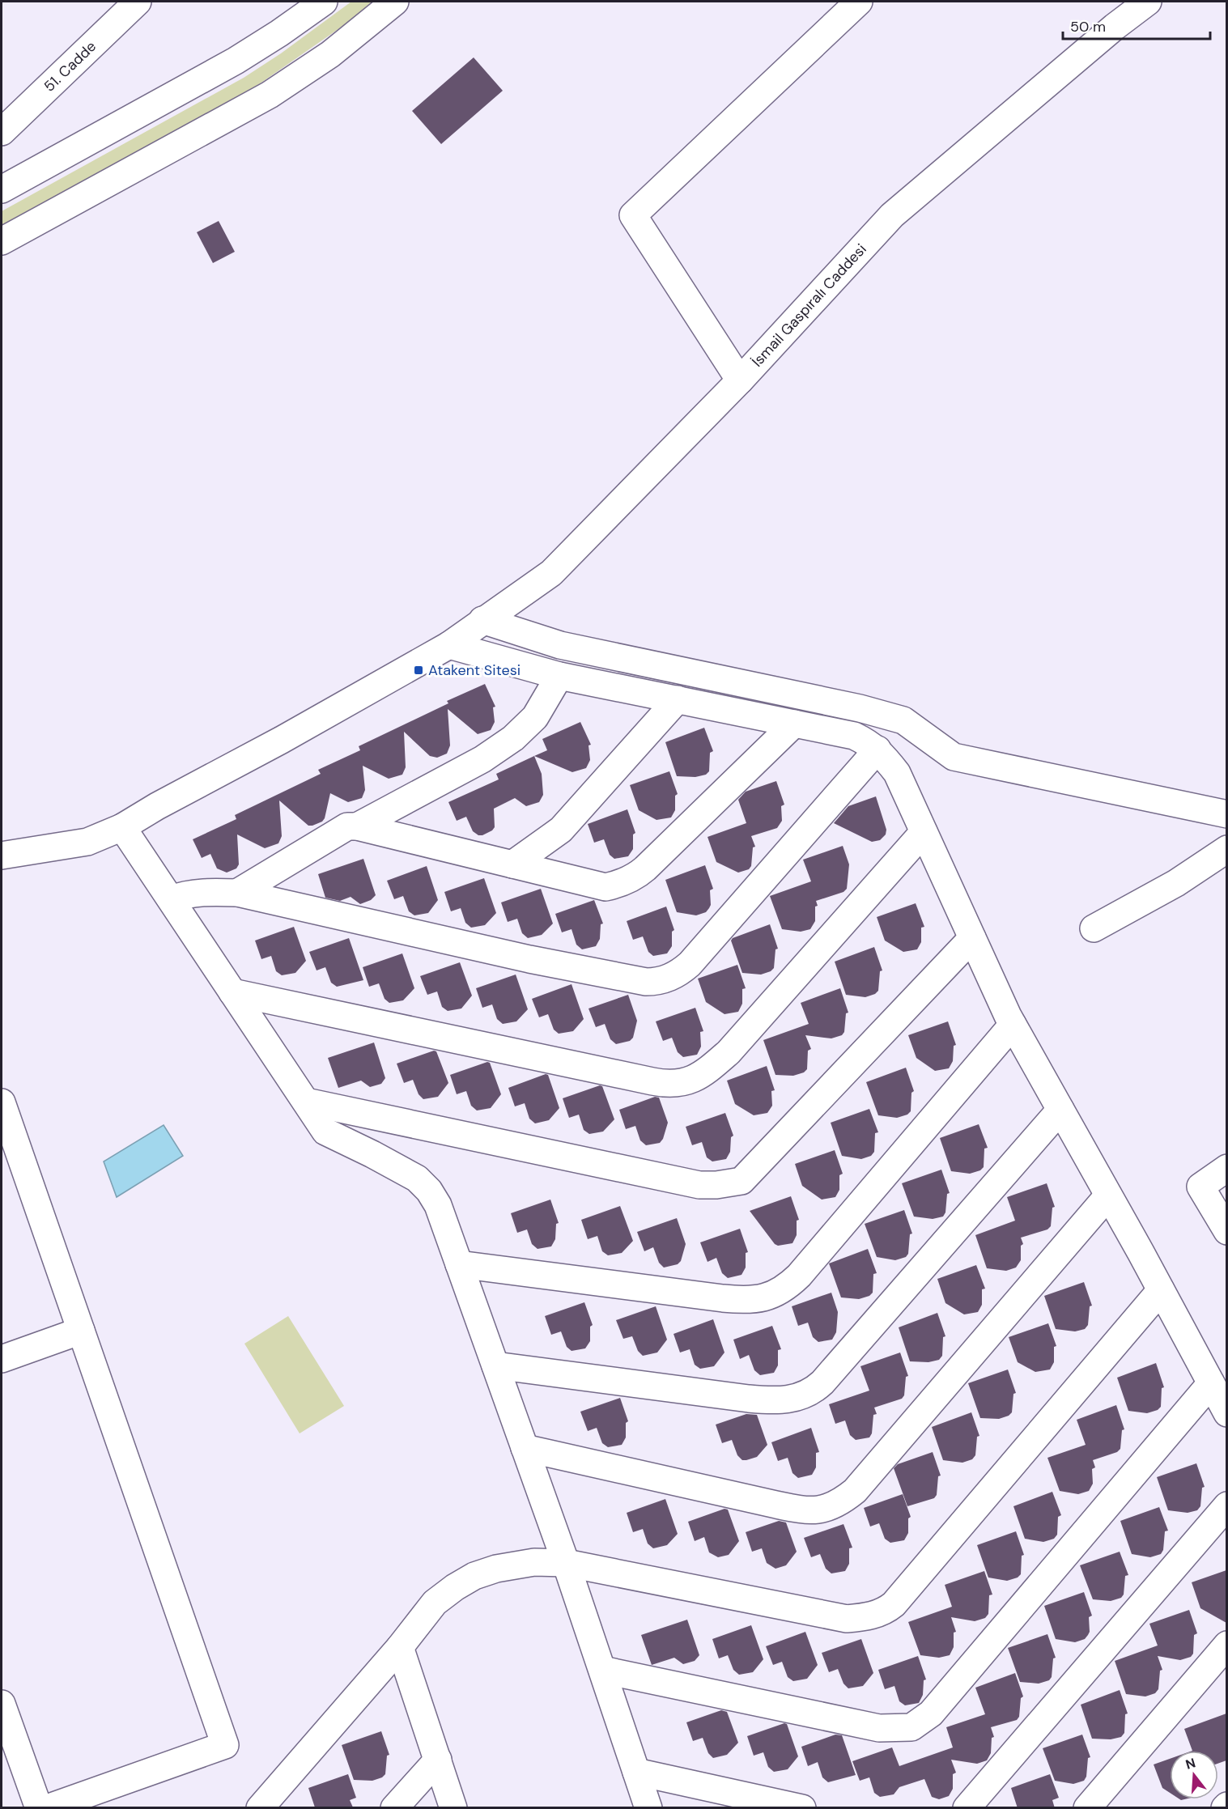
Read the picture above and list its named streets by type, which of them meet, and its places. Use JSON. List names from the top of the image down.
{
  "streets": {
    "street": ["51. Cadde", "İsmail Gaspıralı Caddesi"]
  },
  "places": {
    "transit": ["Atakent Sitesi"]
  },
  "scale_bar": "50 m",
  "north": "top"
}
